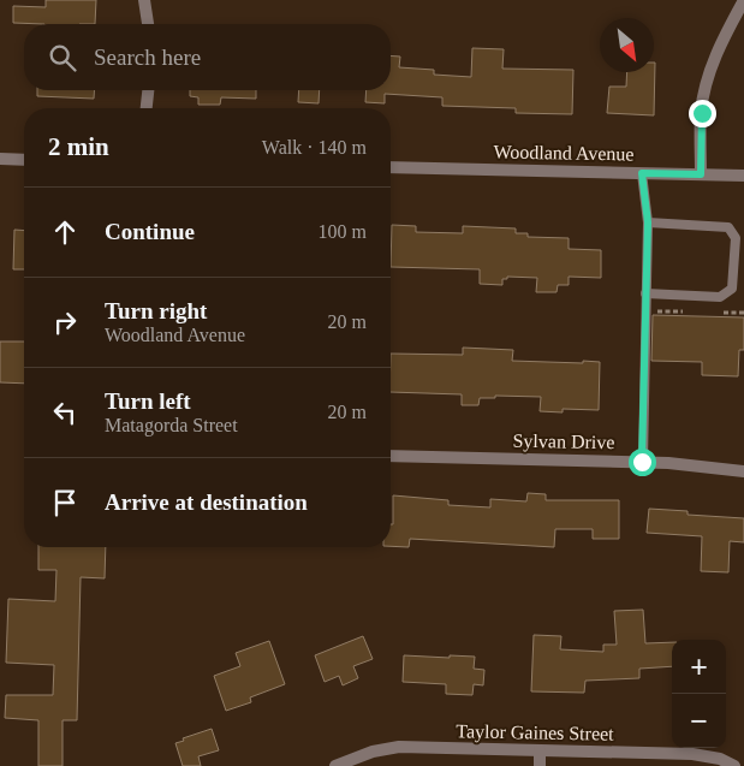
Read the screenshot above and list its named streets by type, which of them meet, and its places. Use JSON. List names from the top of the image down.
{
  "streets": {
    "street": ["Woodland Avenue", "Sylvan Drive", "Taylor Gaines Street"]
  },
  "north": "bottom right",
  "page": {
    "search": "Search here",
    "heading": ["2 min", "Walk · 140 m"],
    "list": [
      ["Continue", "100 m"],
      ["Turn right", "Woodland Avenue", "20 m"],
      ["Turn left", "Matagorda Street", "20 m"],
      "Arrive at destination"
    ],
    "map_buttons": ["+", "−"]
  }
}
